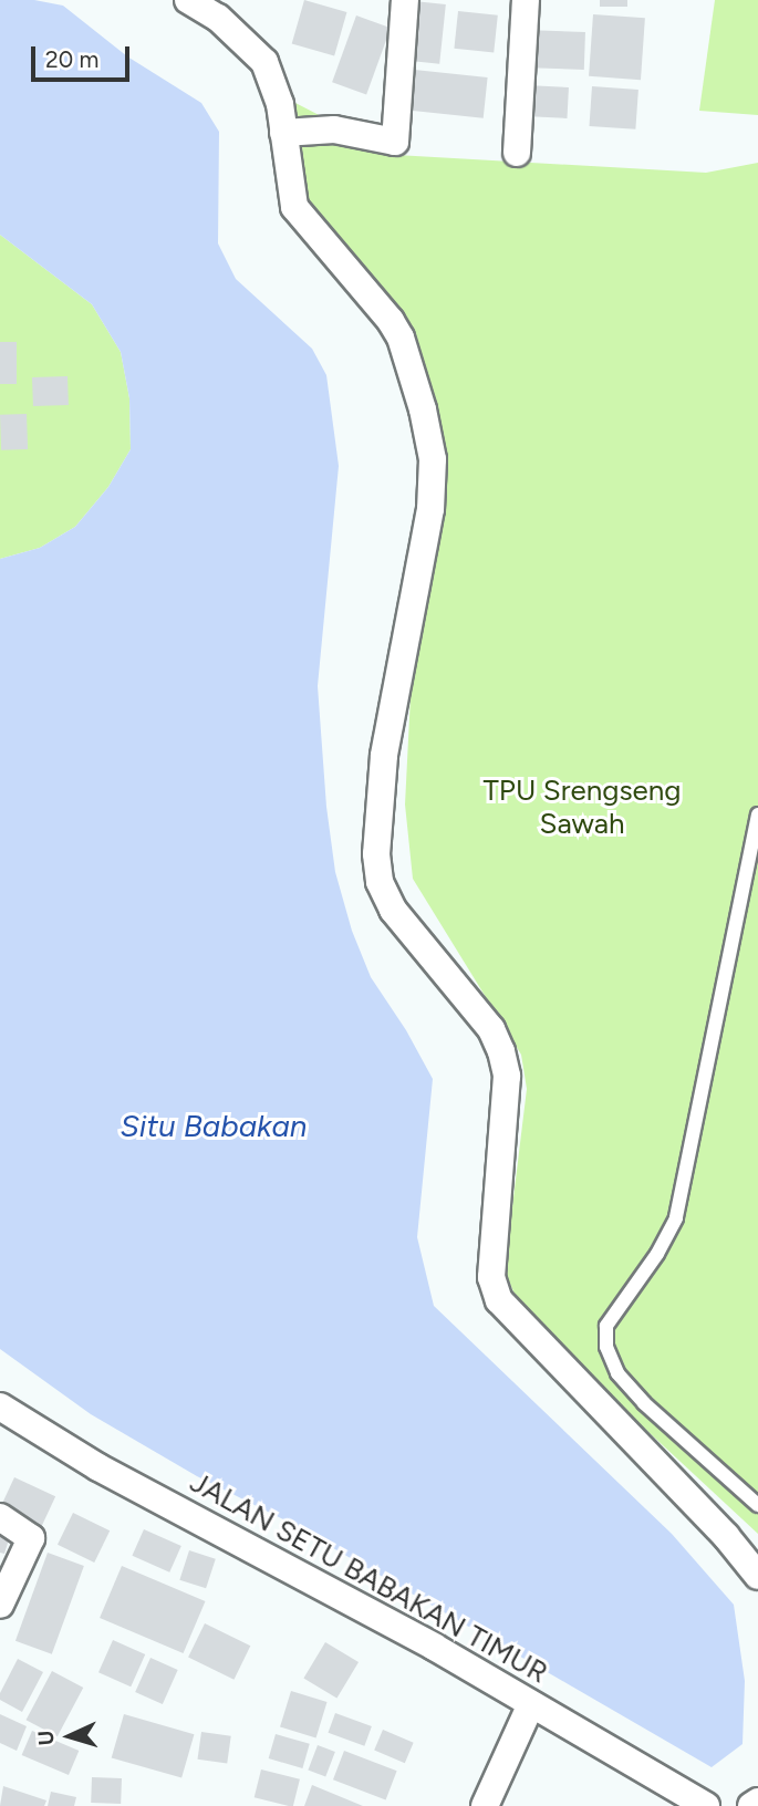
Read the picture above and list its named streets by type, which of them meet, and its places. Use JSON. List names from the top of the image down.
{
  "streets": {
    "street": ["JALAN SETU BABAKAN TIMUR"]
  },
  "water": ["Situ Babakan"],
  "parks": ["TPU Srengseng Sawah"],
  "scale_bar": "20 m",
  "north": "left"
}
